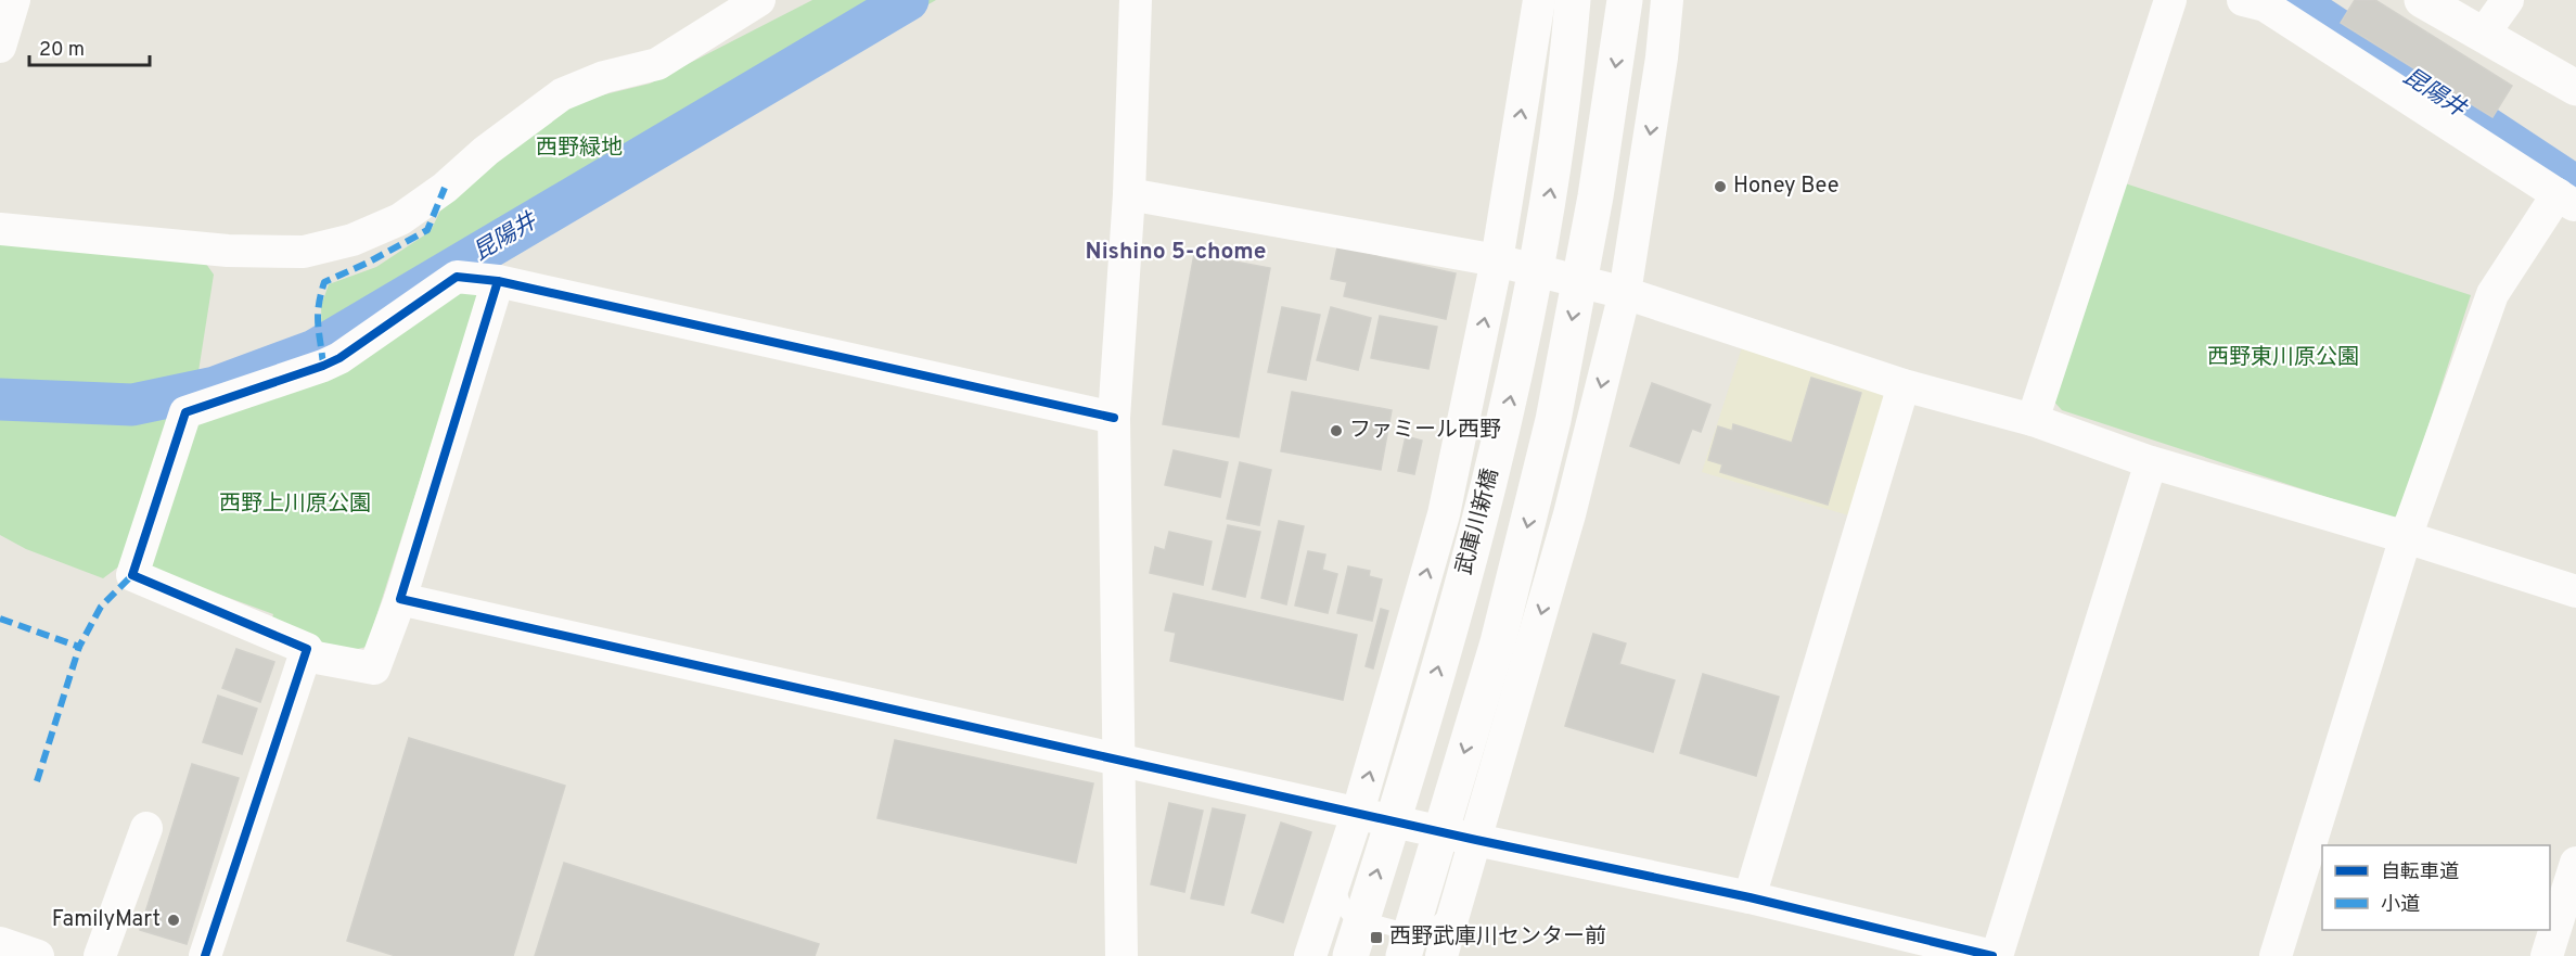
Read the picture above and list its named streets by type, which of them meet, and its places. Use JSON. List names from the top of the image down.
{
  "streets": {
    "street": ["武庫川新橋"]
  },
  "districts": ["Nishino 5-chome"],
  "water": ["昆陽井"],
  "parks": ["西野緑地", "西野東川原公園", "西野上川原公園"],
  "places": {
    "other": ["Honey Bee", "ファミール西野", "FamilyMart"],
    "transit": ["西野武庫川センター前"]
  },
  "legend": ["自転車道", "小道"],
  "scale_bar": "20 m"
}
